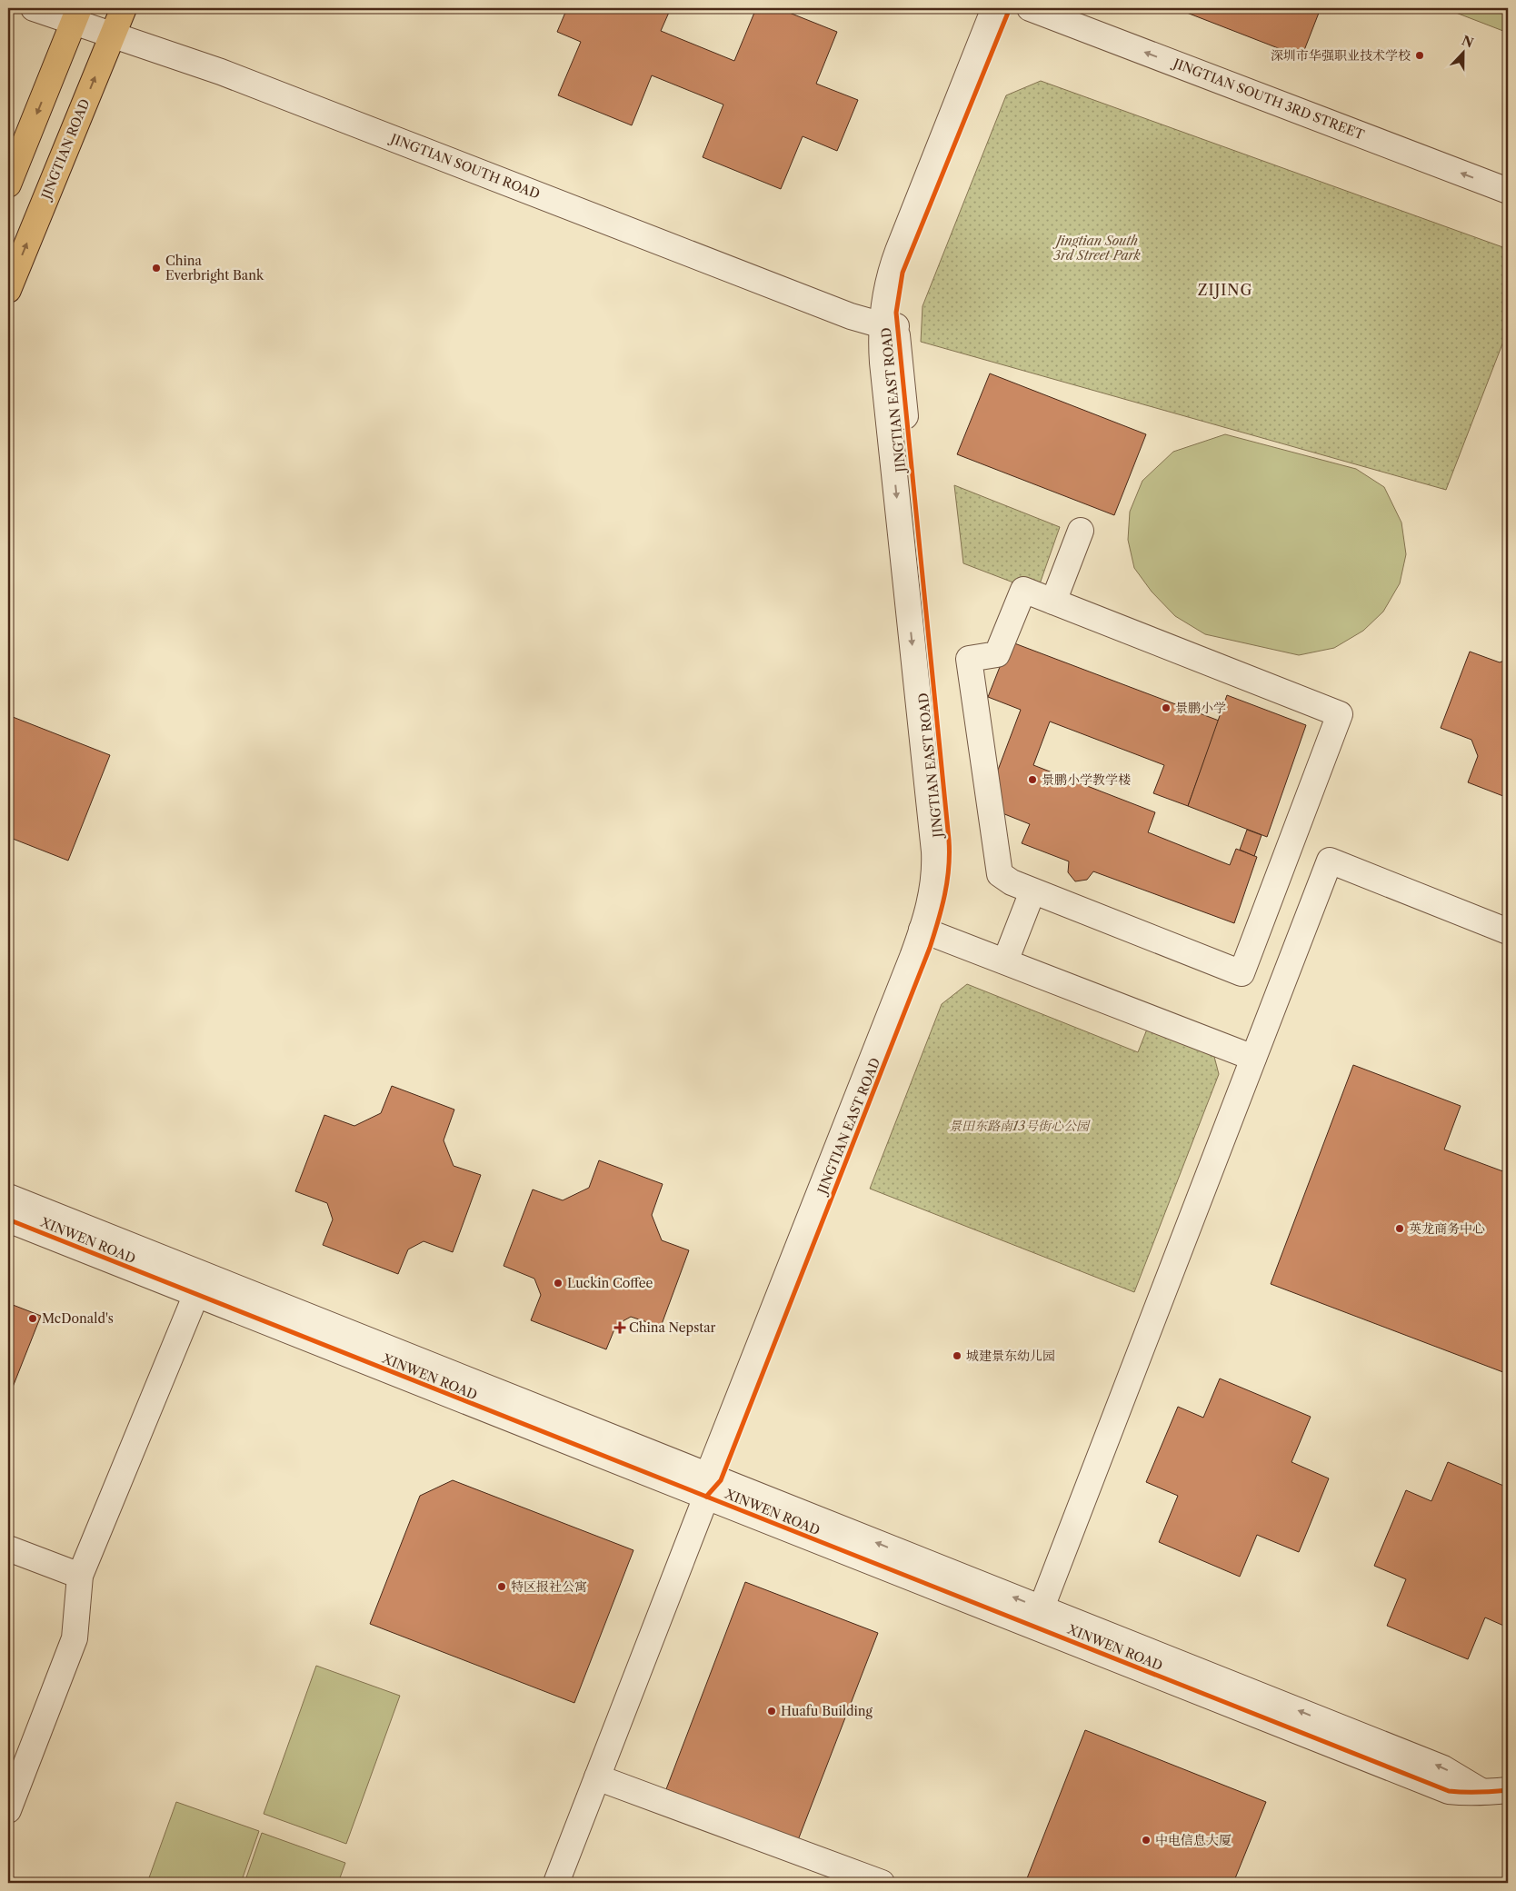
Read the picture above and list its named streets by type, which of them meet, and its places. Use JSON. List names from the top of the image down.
{
  "streets": {
    "main road": ["JINGTIAN ROAD"],
    "street": [
      "JINGTIAN SOUTH 3RD STREET",
      "JINGTIAN SOUTH ROAD",
      "JINGTIAN EAST ROAD",
      "XINWEN ROAD"
    ]
  },
  "crossings": [
    ["JINGTIAN ROAD", "JINGTIAN SOUTH ROAD"],
    ["JINGTIAN SOUTH ROAD", "JINGTIAN EAST ROAD"],
    ["JINGTIAN EAST ROAD", "XINWEN ROAD"]
  ],
  "one_way": ["JINGTIAN SOUTH 3RD STREET"],
  "districts": ["ZIJING"],
  "parks": ["Jingtian South 3rd Street Park", "景田东路南13号街心公园"],
  "places": {
    "other": [
      "深圳市华强职业技术学校",
      "China Everbright Bank",
      "景鹏小学",
      "景鹏小学教学楼",
      "英龙商务中心",
      "Luckin Coffee",
      "McDonald's",
      "城建景东幼儿园",
      "特区报社公寓",
      "Huafu Building",
      "中电信息大厦"
    ],
    "health": ["China Nepstar"]
  },
  "north": "top"
}
